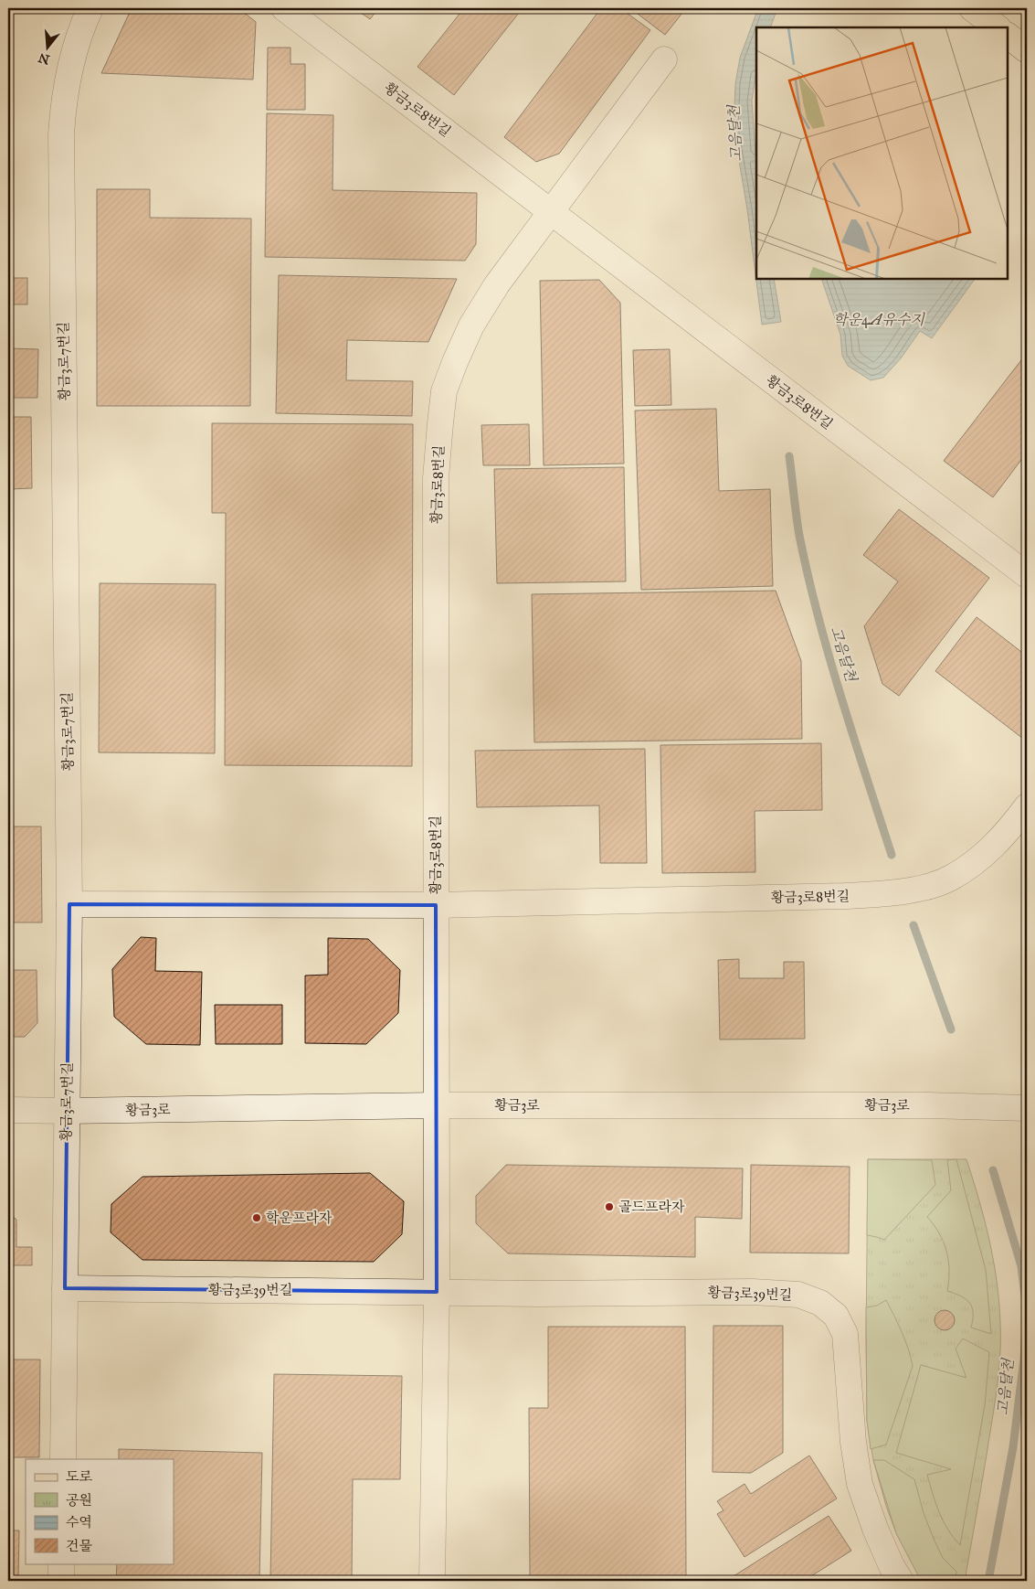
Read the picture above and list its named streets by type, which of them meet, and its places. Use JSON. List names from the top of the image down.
{
  "streets": {
    "street": [
      "황금3로8번길",
      "황금3로7번길",
      "황금3로",
      "황금3로39번길"
    ]
  },
  "crossings": [
    ["황금3로7번길", "황금3로"],
    ["황금3로7번길", "황금3로39번길"]
  ],
  "water": ["고음달천", "학운4A유수지"],
  "places": ["골드프라자", "학운프라자"],
  "legend": [
    "도로",
    "공원",
    "수역",
    "건물"
  ],
  "north": "bottom"
}
